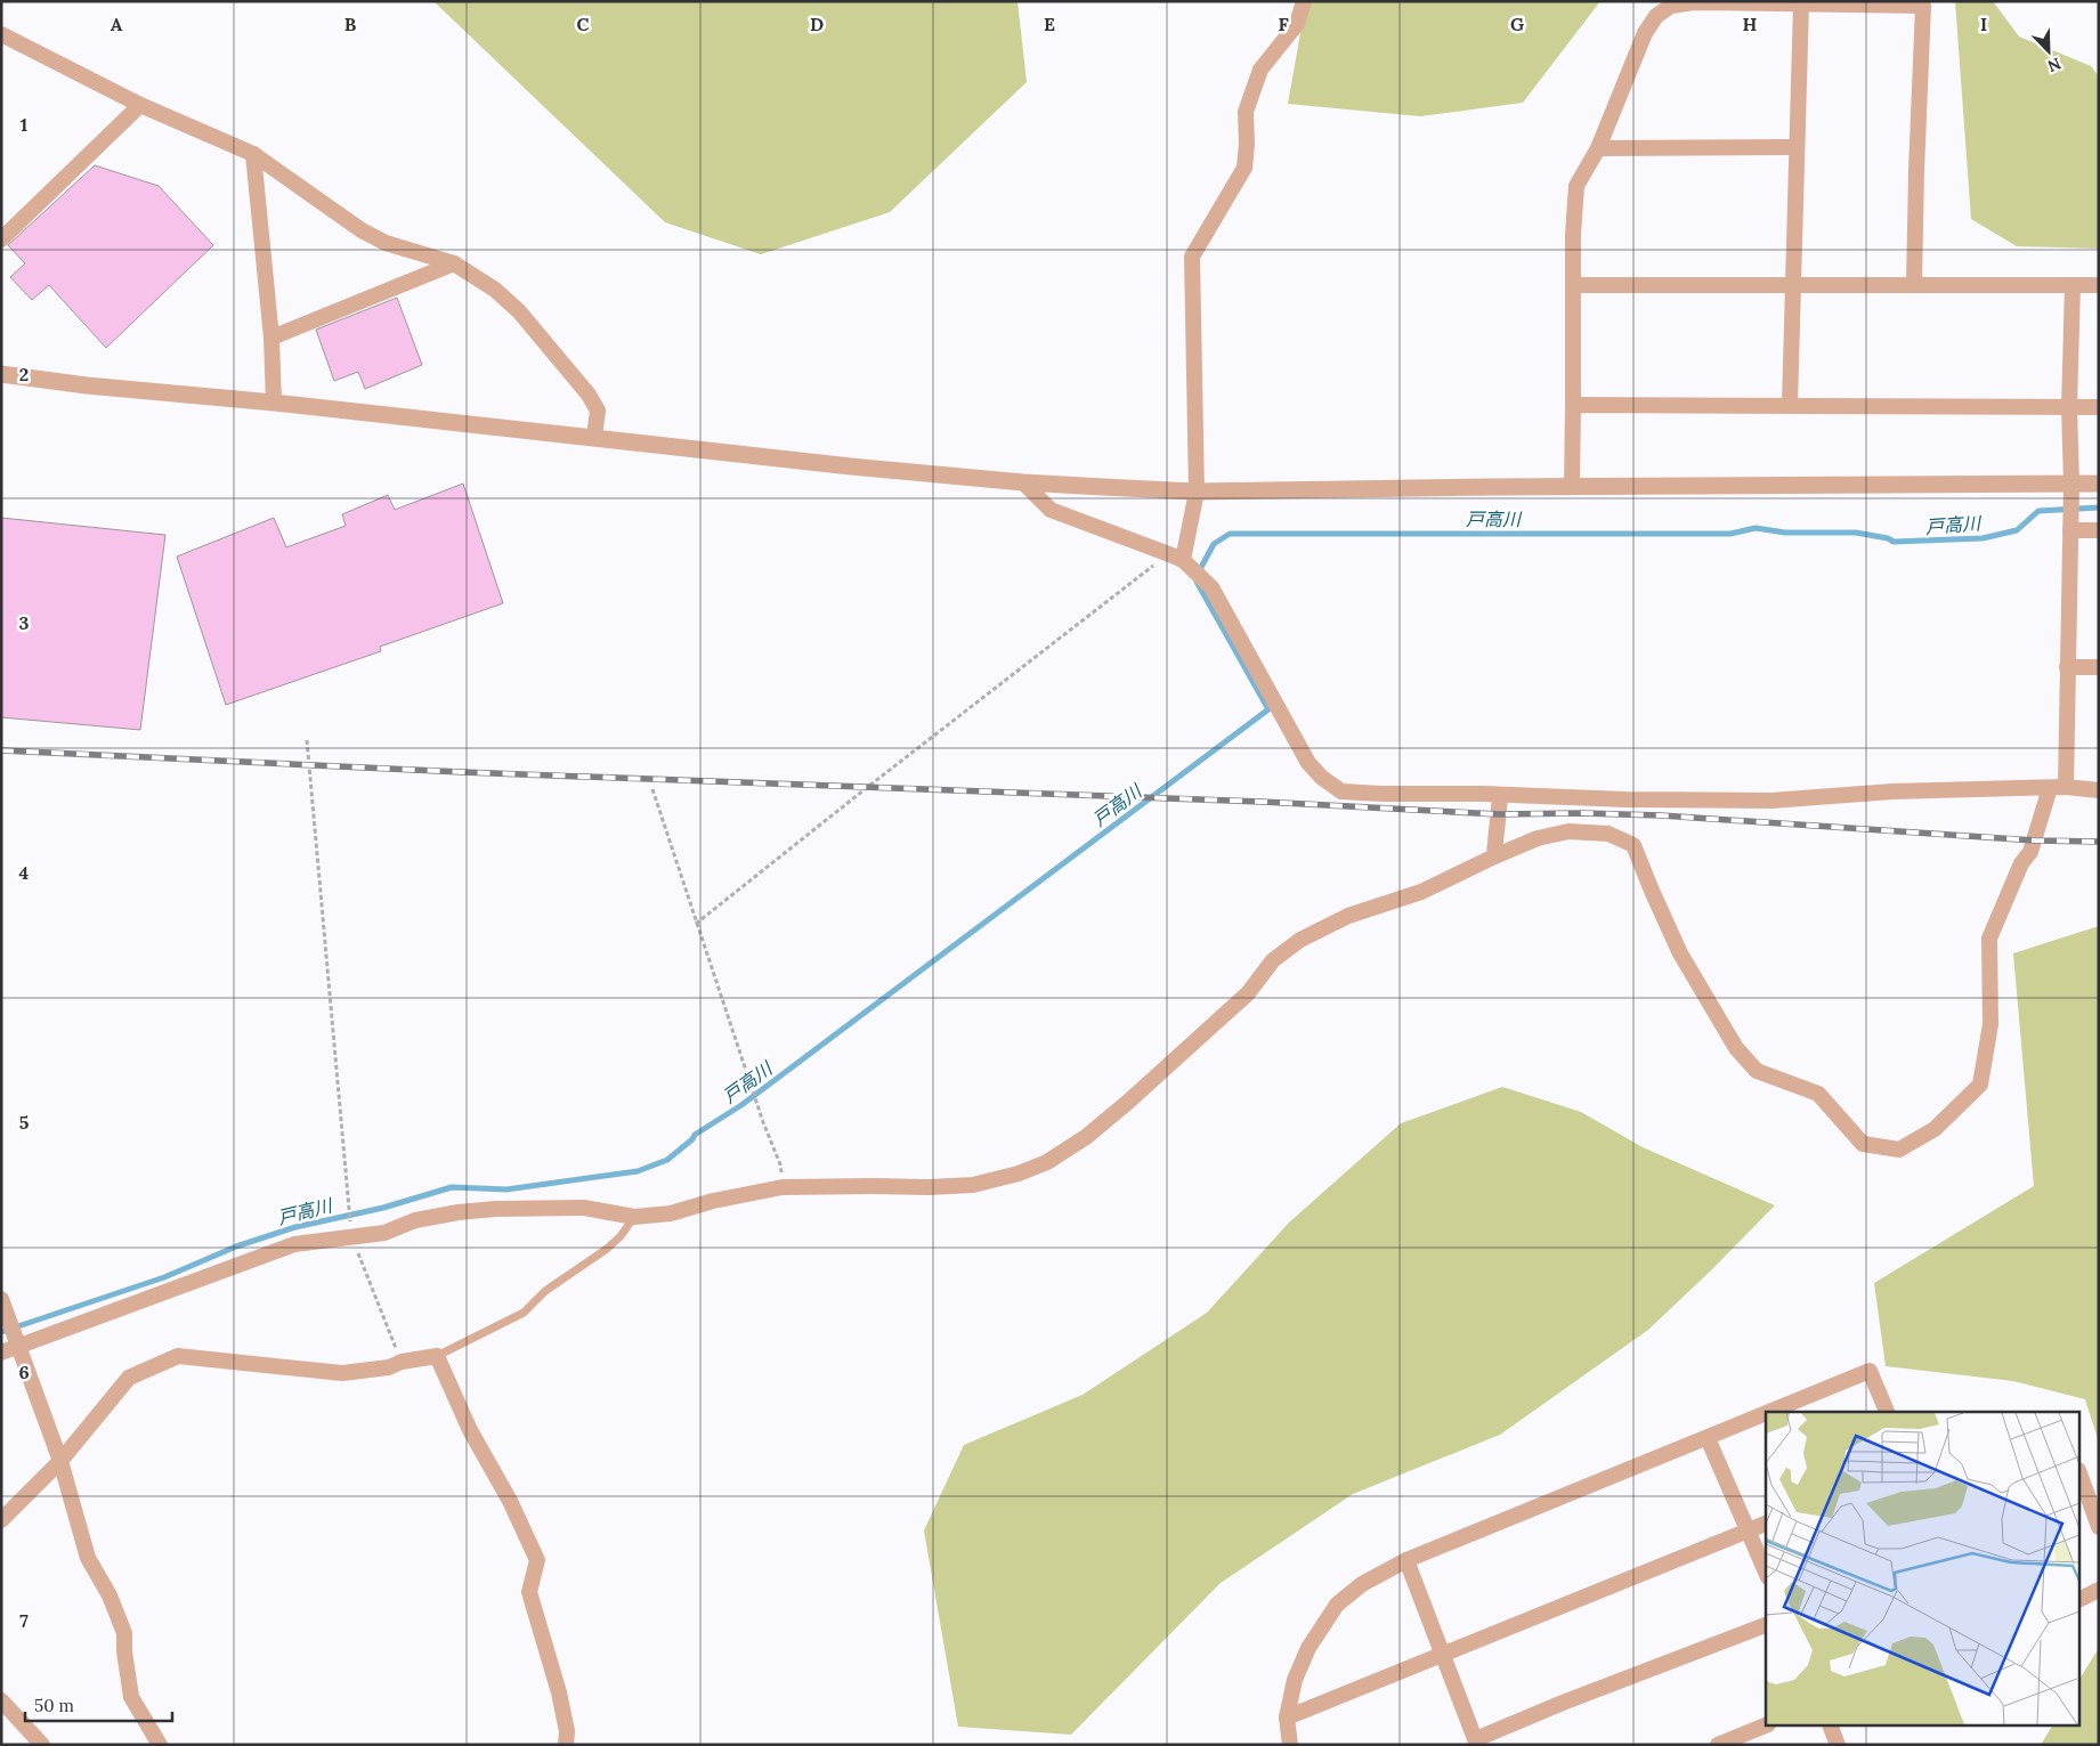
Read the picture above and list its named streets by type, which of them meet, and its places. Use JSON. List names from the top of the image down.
{
  "water": ["戸高川"],
  "scale_bar": "50 m",
  "north": "bottom right",
  "grid": {
    "columns": [
      "A",
      "B",
      "C",
      "D",
      "E",
      "F",
      "G",
      "H",
      "I"
    ],
    "rows": [
      "1",
      "2",
      "3",
      "4",
      "5",
      "6",
      "7"
    ]
  }
}
